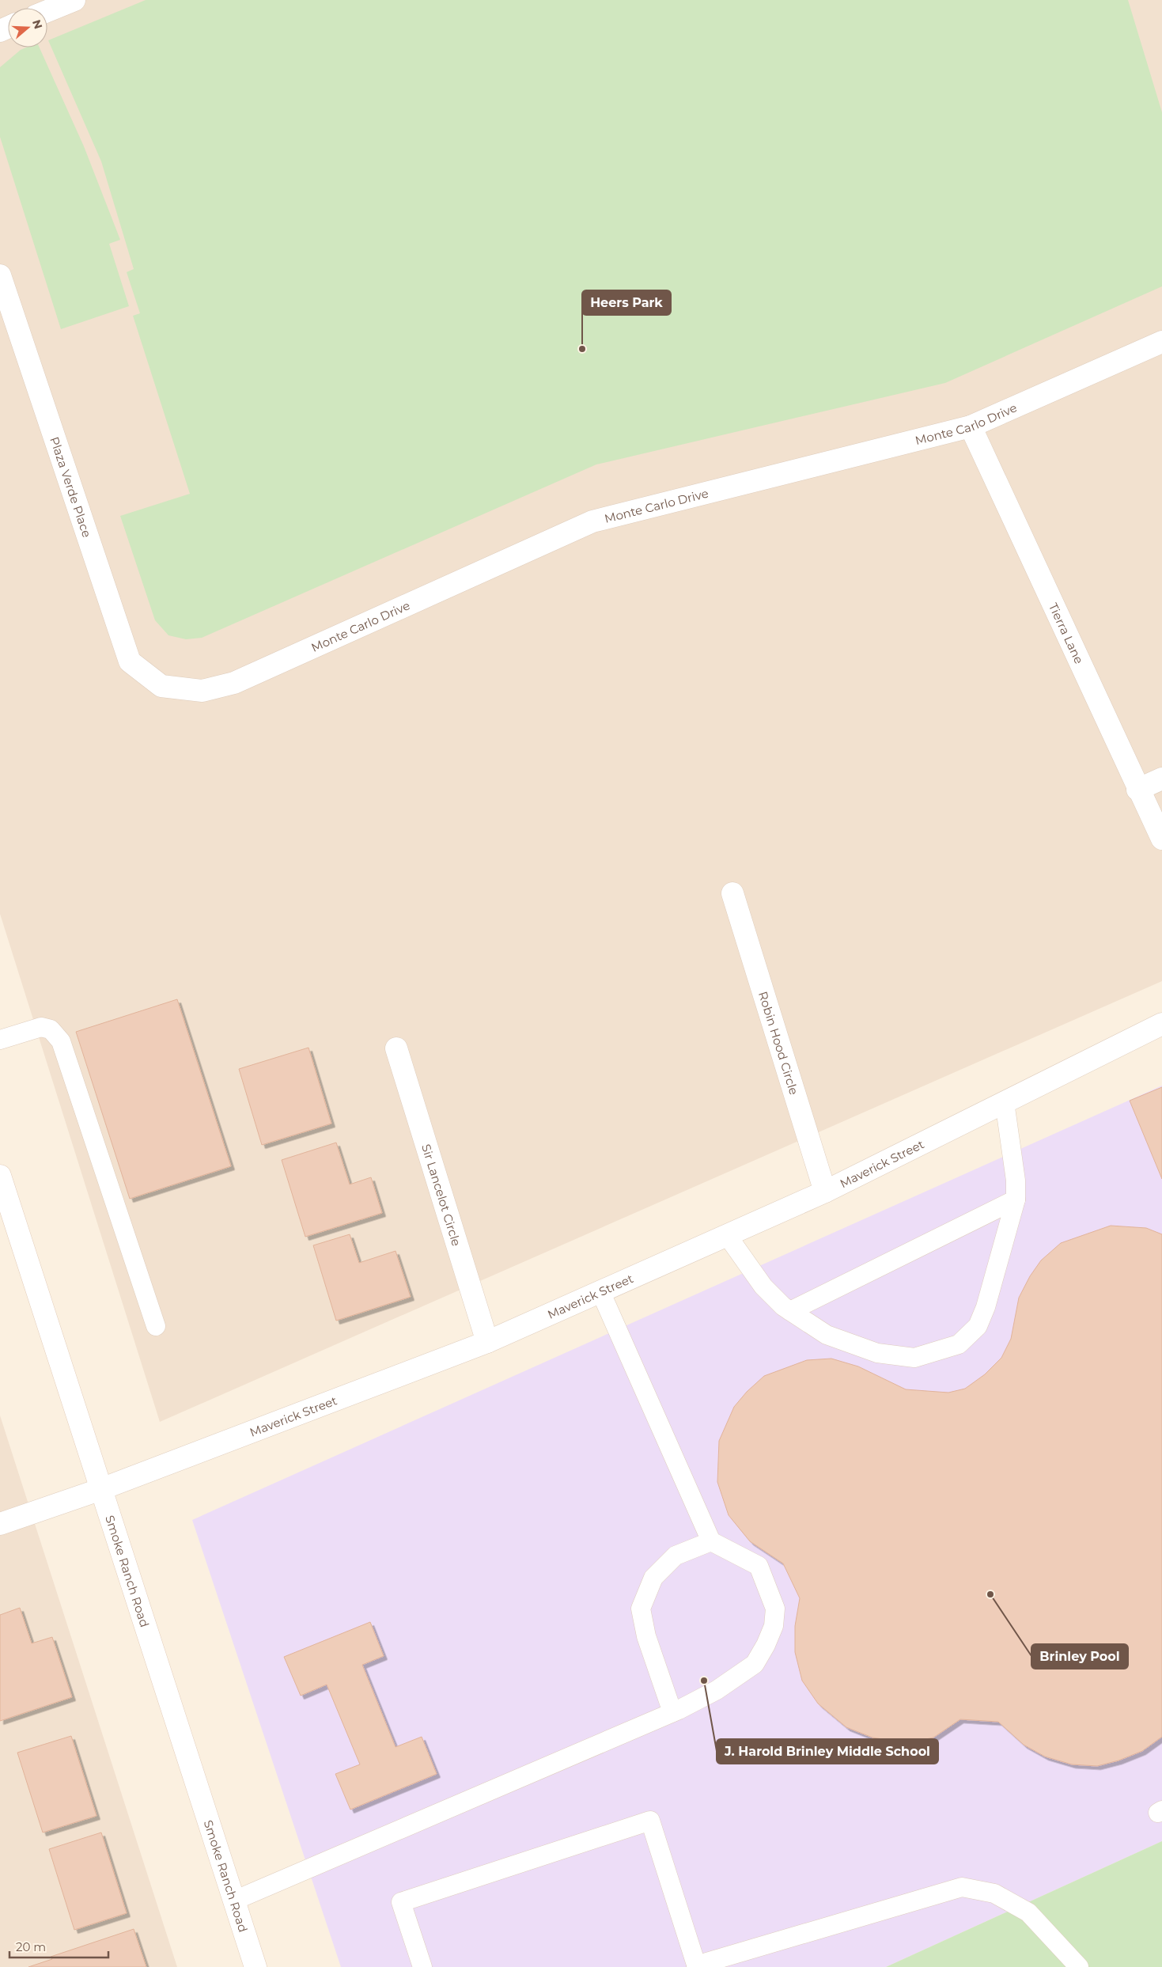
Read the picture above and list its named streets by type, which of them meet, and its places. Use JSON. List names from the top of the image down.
{
  "streets": {
    "street": [
      "Monte Carlo Drive",
      "Plaza Verde Place",
      "Tierra Lane",
      "Robin Hood Circle",
      "Maverick Street",
      "Sir Lancelot Circle",
      "Smoke Ranch Road"
    ]
  },
  "crossings": [
    ["Monte Carlo Drive", "Plaza Verde Place"],
    ["Monte Carlo Drive", "Tierra Lane"],
    ["Robin Hood Circle", "Maverick Street"],
    ["Maverick Street", "Sir Lancelot Circle"],
    ["Maverick Street", "Smoke Ranch Road"]
  ],
  "places": ["Heers Park", "Brinley Pool", "J. Harold Brinley Middle School"],
  "scale_bar": "20 m",
  "north": "right"
}
